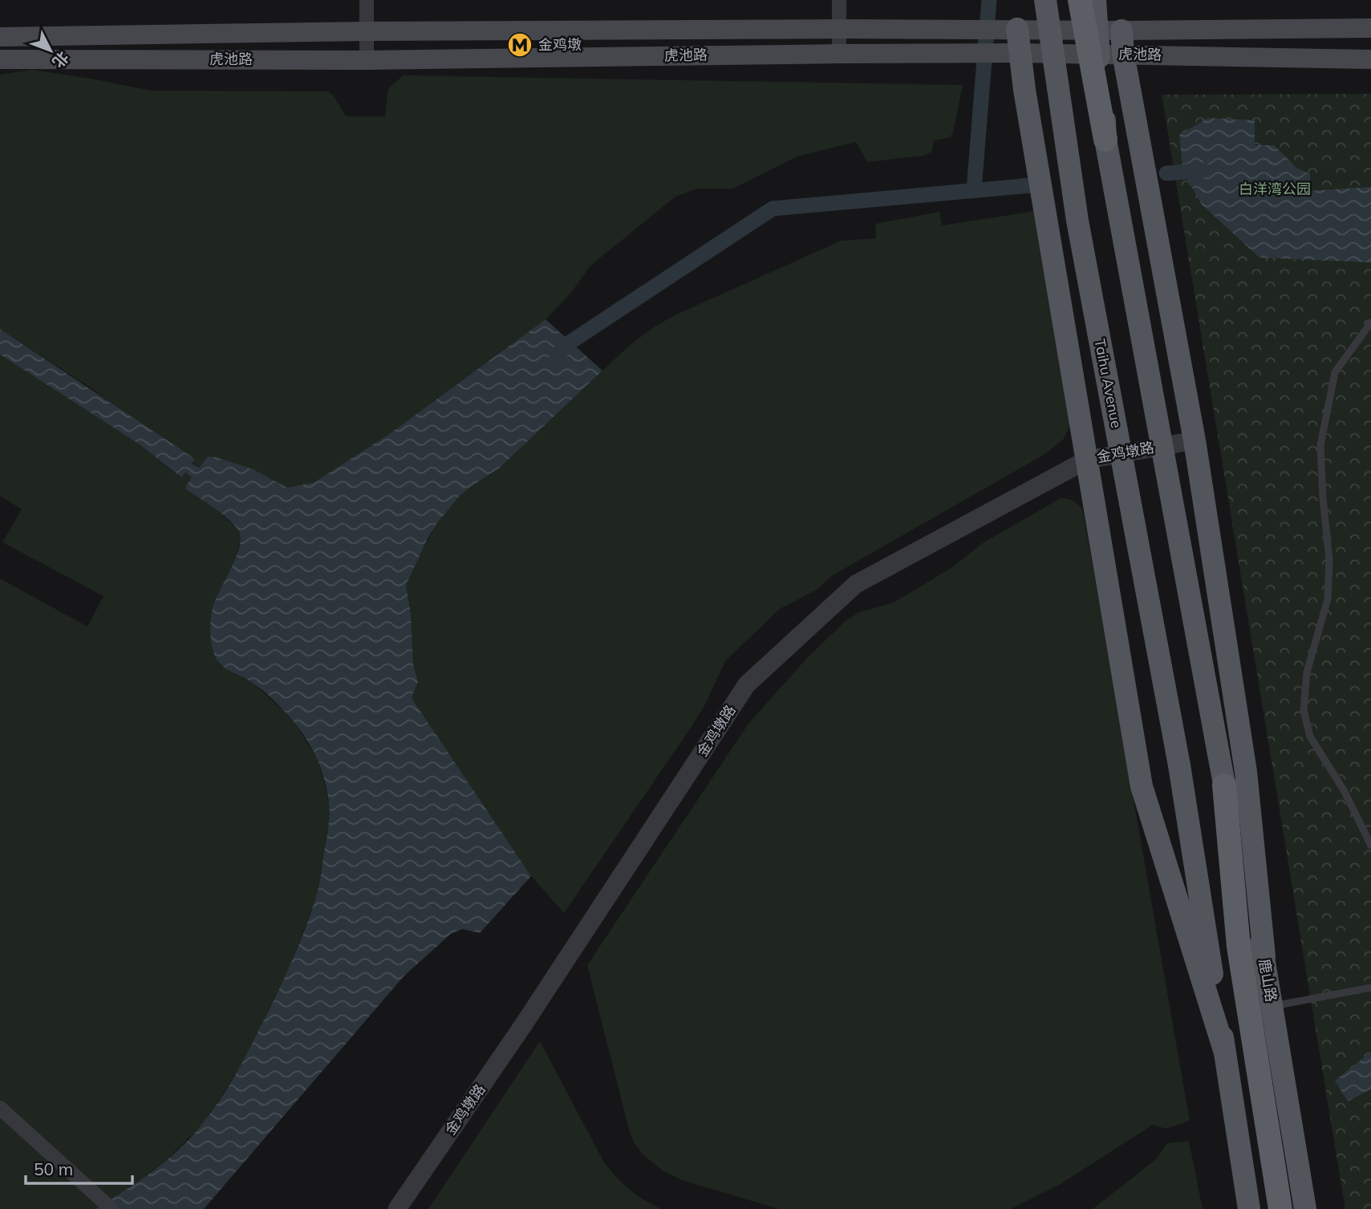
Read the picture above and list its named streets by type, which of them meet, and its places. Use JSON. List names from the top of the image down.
{
  "streets": {
    "main road": ["虎池路", "Taihu Avenue", "鹿山路"],
    "street": ["金鸡墩路"]
  },
  "parks": ["白洋湾公园"],
  "places": {
    "metro station": ["金鸡墩"]
  },
  "scale_bar": "50 m",
  "north": "bottom right"
}
